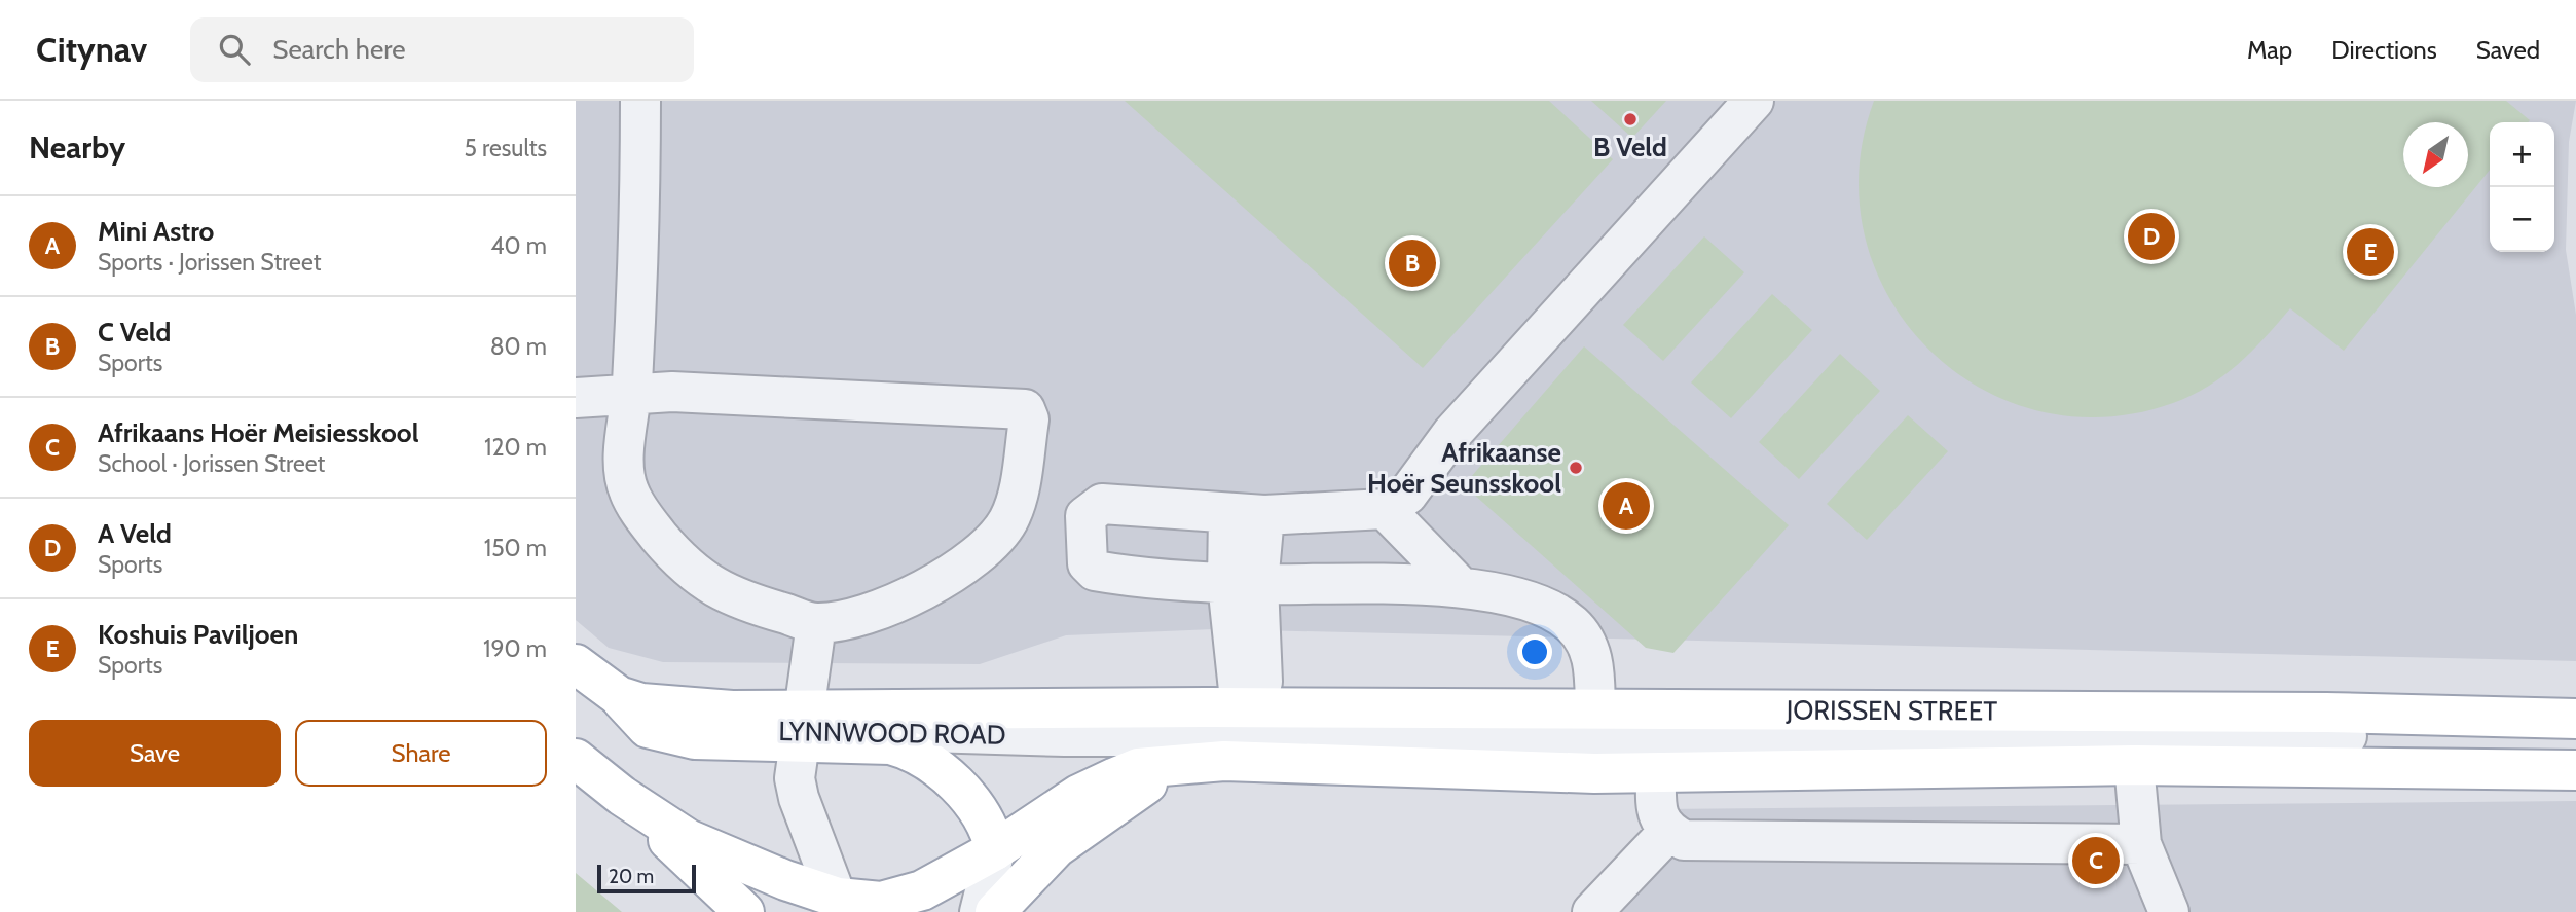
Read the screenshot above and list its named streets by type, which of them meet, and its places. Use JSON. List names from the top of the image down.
{
  "streets": {
    "main road": ["JORISSEN STREET", "LYNNWOOD ROAD"]
  },
  "crossings": [
    ["JORISSEN STREET", "LYNNWOOD ROAD"]
  ],
  "places": ["B Veld", "Afrikaanse Hoër Seunsskool"],
  "scale_bar": "20 m",
  "north": "bottom left",
  "page": {
    "header": "Citynav",
    "search": "Search here",
    "nav": ["Map", "Directions", "Saved"],
    "heading": ["Nearby", "5 results"],
    "map_buttons": ["+", "−"],
    "list": [
      {
        "mark": "A",
        "name": "Mini Astro",
        "note": "Sports · Jorissen Street",
        "value": "40 m"
      },
      {
        "mark": "B",
        "name": "C Veld",
        "note": "Sports",
        "value": "80 m"
      },
      {
        "mark": "C",
        "name": "Afrikaans Hoër Meisiesskool",
        "note": "School · Jorissen Street",
        "value": "120 m"
      },
      {
        "mark": "D",
        "name": "A Veld",
        "note": "Sports",
        "value": "150 m"
      },
      {
        "mark": "E",
        "name": "Koshuis Paviljoen",
        "note": "Sports",
        "value": "190 m"
      }
    ],
    "pins": [
      "D",
      "E",
      "B",
      "A",
      "C"
    ],
    "buttons": ["Save", "Share"],
    "scale": "20 m"
  }
}
